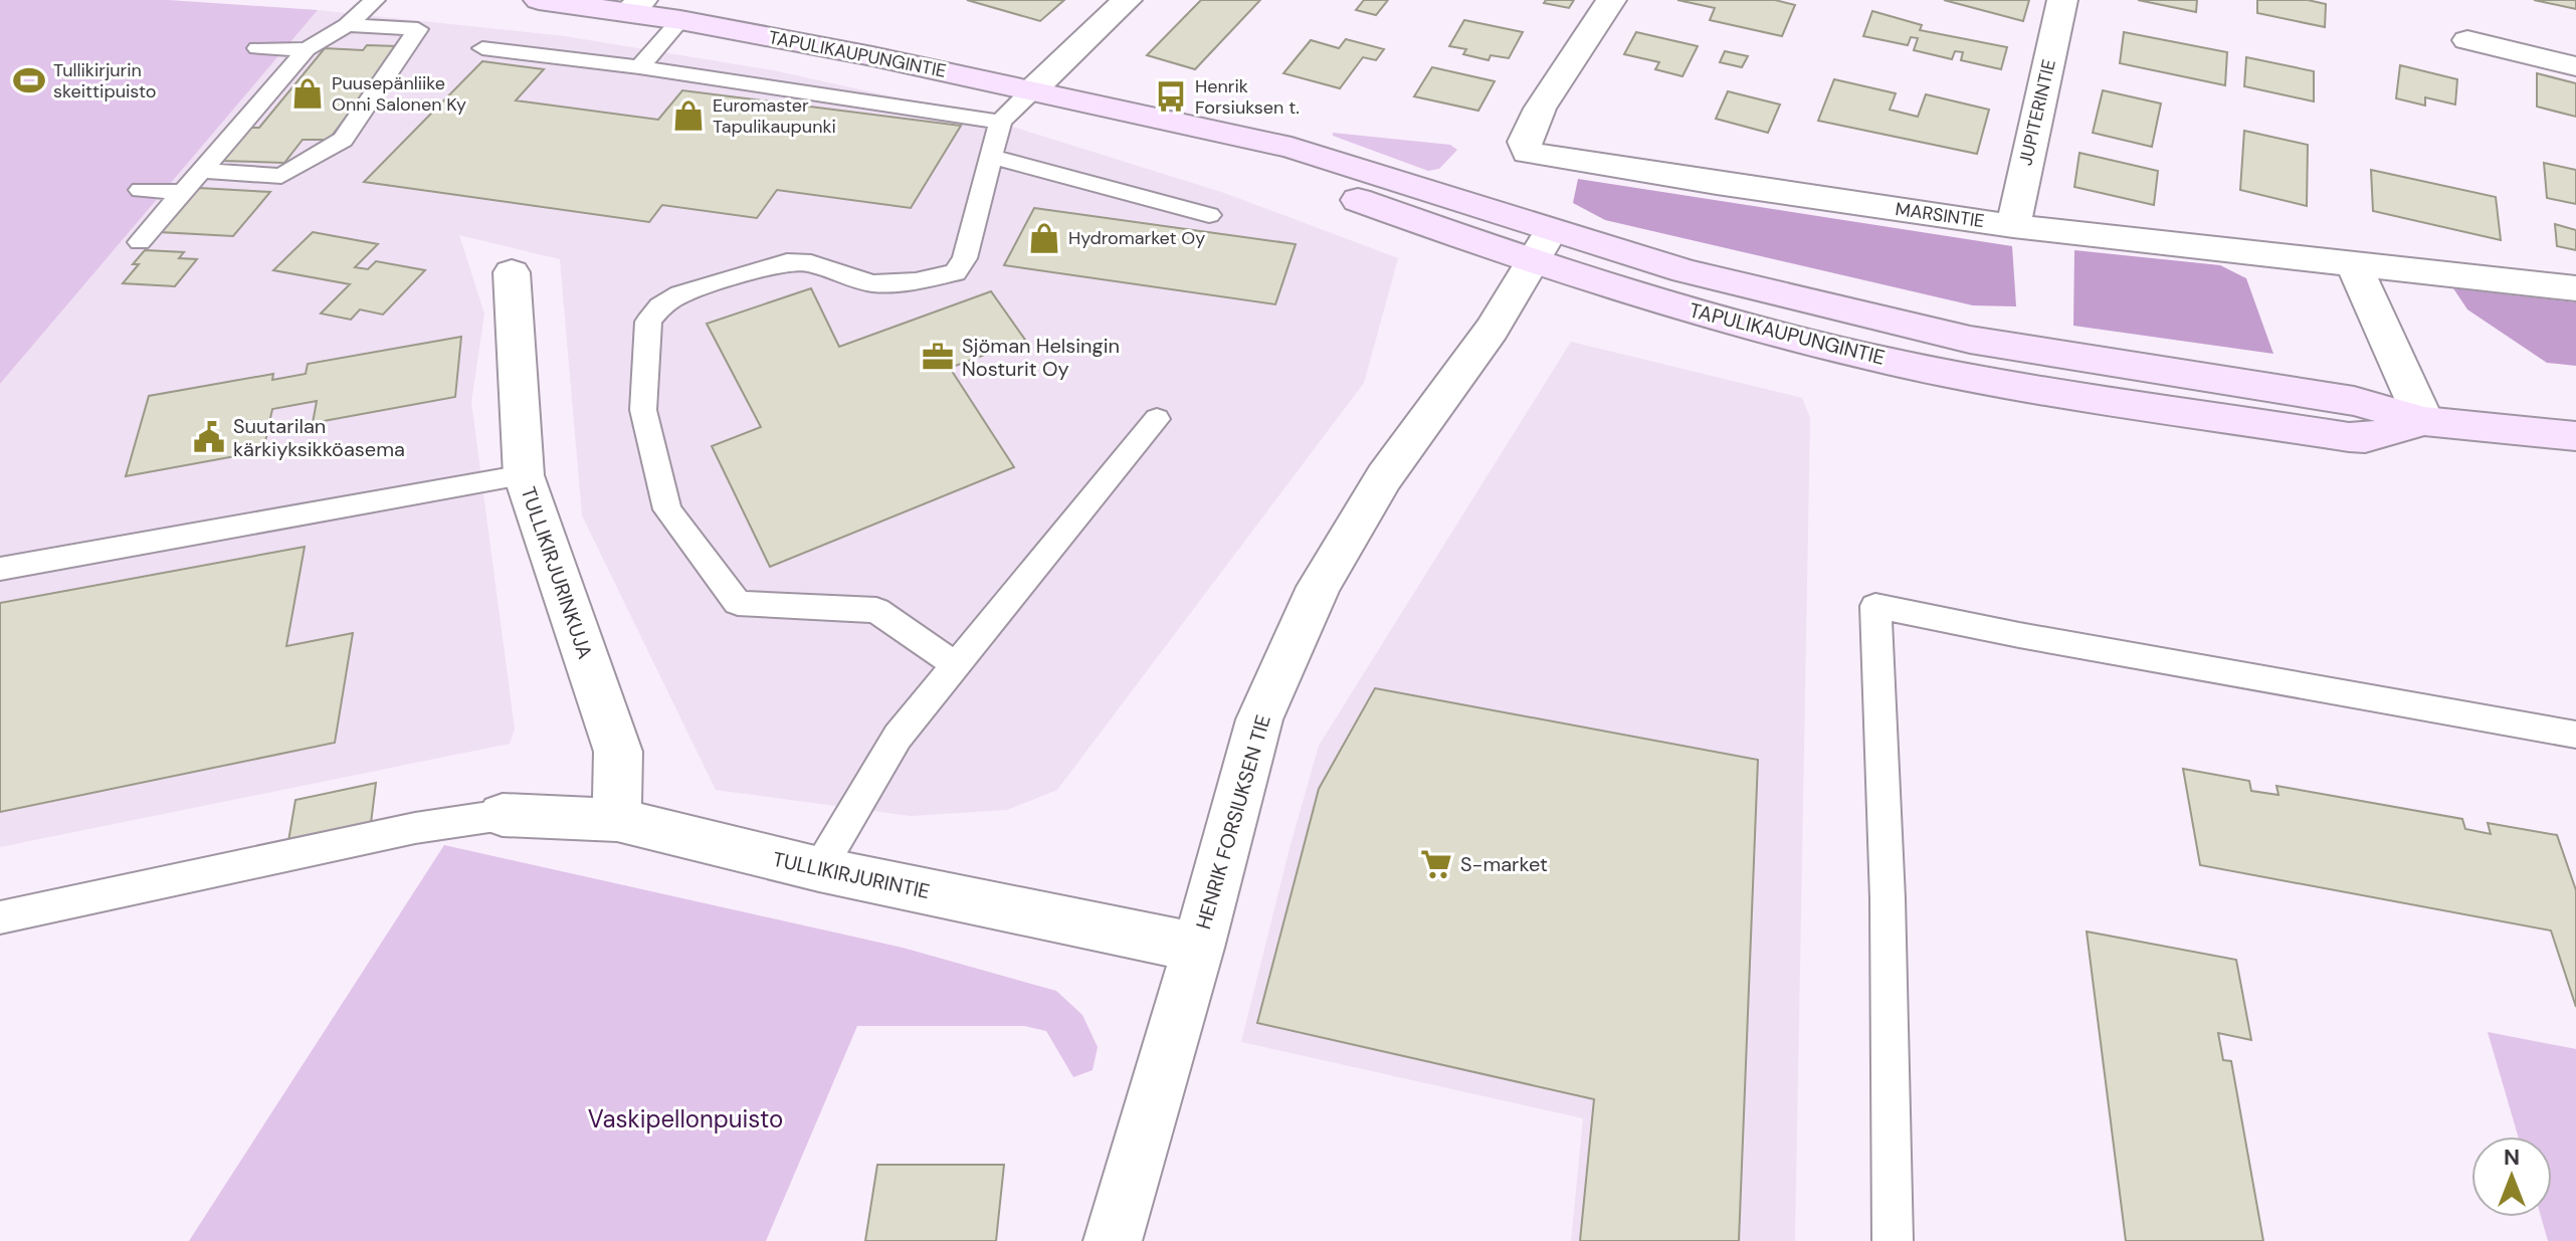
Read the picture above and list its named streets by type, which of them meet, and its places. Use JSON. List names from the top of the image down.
{
  "streets": {
    "main road": ["TAPULIKAUPUNGINTIE"],
    "street": [
      "JUPITERINTIE",
      "MARSINTIE",
      "TULLIKIRJURINKUJA",
      "HENRIK FORSIUKSEN TIE",
      "TULLIKIRJURINTIE"
    ]
  },
  "crossings": [
    ["TAPULIKAUPUNGINTIE", "HENRIK FORSIUKSEN TIE"],
    ["JUPITERINTIE", "MARSINTIE"],
    ["TULLIKIRJURINKUJA", "TULLIKIRJURINTIE"],
    ["HENRIK FORSIUKSEN TIE", "TULLIKIRJURINTIE"]
  ],
  "parks": ["Vaskipellonpuisto"],
  "places": {
    "sports": ["Tullikirjurin skeittipuisto"],
    "shop": ["Puusepänliike Onni Salonen Ky", "Euromaster Tapulikaupunki", "Hydromarket Oy"],
    "bus stop": ["Henrik Forsiuksen t."],
    "office": ["Sjöman Helsingin Nosturit Oy"],
    "public building": ["Suutarilan kärkiyksikköasema"],
    "supermarket": ["S-market"]
  },
  "north": "top"
}
